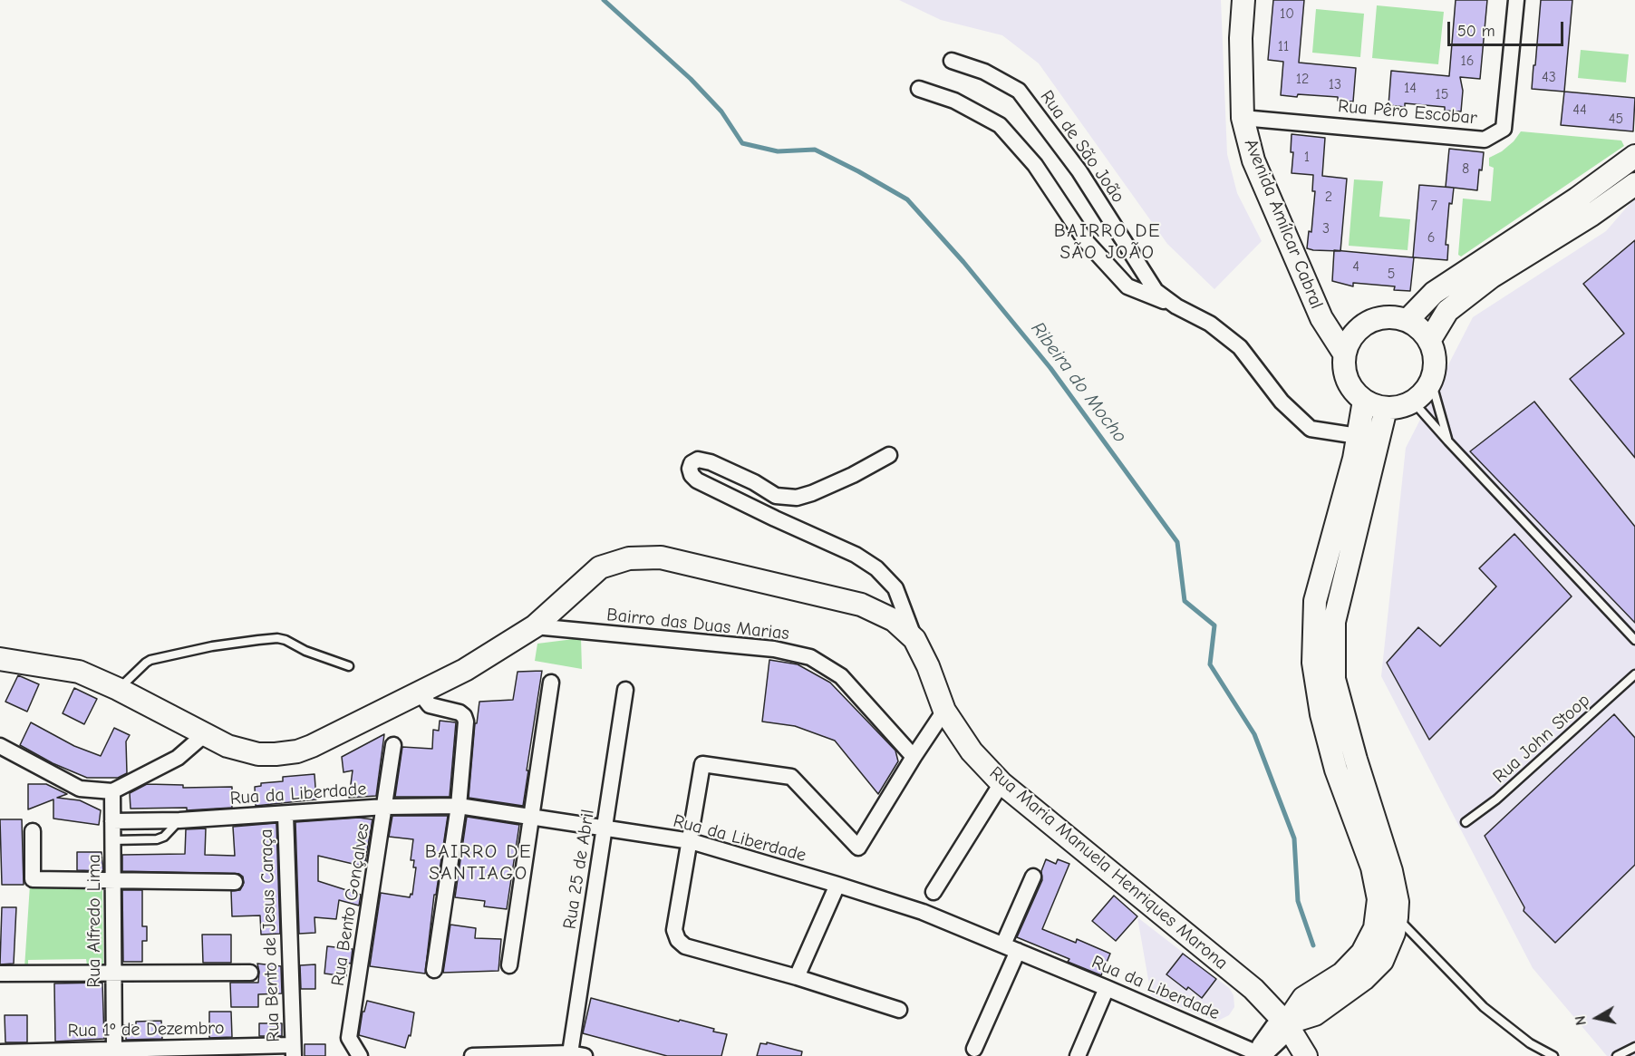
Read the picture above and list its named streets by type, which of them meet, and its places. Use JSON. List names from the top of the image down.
{
  "streets": {
    "street": [
      "Rua Pêro Escobar",
      "Rua de São João",
      "Avenida Amílcar Cabral",
      "Bairro das Duas Marias",
      "Rua da Liberdade",
      "Rua Maria Manuela Henriques Marona",
      "Rua 25 de Abril",
      "Rua Bento Gonçalves",
      "Rua Alfredo Lima",
      "Rua Bento de Jesus Caraça",
      "Rua 1º de Dezembro"
    ],
    "lane": ["Rua John Stoop"]
  },
  "crossings": [
    ["Rua Pêro Escobar", "Avenida Amílcar Cabral"],
    ["Bairro das Duas Marias", "Rua Maria Manuela Henriques Marona"],
    ["Rua da Liberdade", "Rua 25 de Abril"],
    ["Rua da Liberdade", "Rua Bento Gonçalves"],
    ["Rua da Liberdade", "Rua Alfredo Lima"],
    ["Rua da Liberdade", "Rua Bento de Jesus Caraça"],
    ["Rua Alfredo Lima", "Rua 1º de Dezembro"],
    ["Rua Bento de Jesus Caraça", "Rua 1º de Dezembro"]
  ],
  "districts": ["BAIRRO DE SÃO JOÃO", "BAIRRO DE SANTIAGO"],
  "water": ["Ribeira do Mocho"],
  "house_numbers": [
    "10",
    "11",
    "16",
    "43",
    "12",
    "13",
    "14",
    "15",
    "44",
    "45",
    "1",
    "8",
    "2",
    "7",
    "3",
    "6",
    "4",
    "5"
  ],
  "scale_bar": "50 m",
  "north": "left"
}
